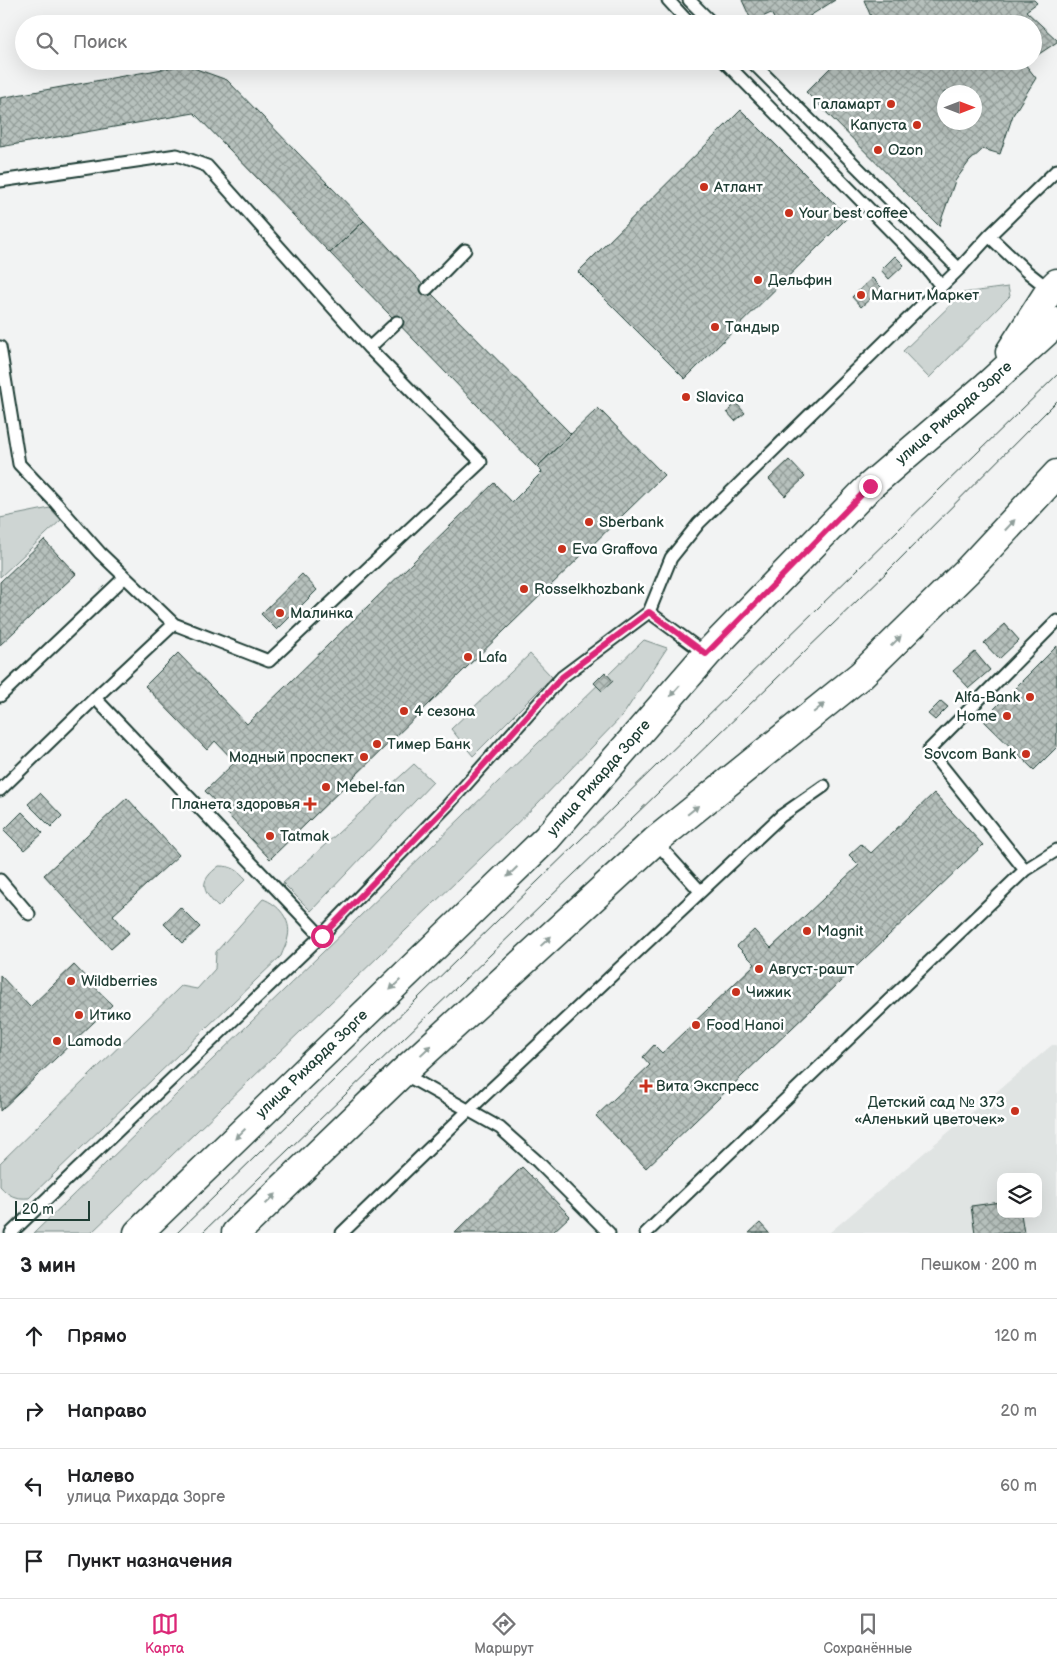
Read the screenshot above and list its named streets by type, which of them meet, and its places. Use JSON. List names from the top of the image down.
{
  "streets": {
    "main road": ["улица Рихарда Зорге"]
  },
  "places": {
    "other": [
      "Галамарт",
      "Капуста",
      "Ozon",
      "Атлант",
      "Your best coffee",
      "Дельфин",
      "Магнит Маркет",
      "Тандыр",
      "Slavica",
      "Sberbank",
      "Eva Graffova",
      "Rosselkhozbank",
      "Малинка",
      "Lafa",
      "Alfa-Bank",
      "4 сезона",
      "Home",
      "Тимер Банк",
      "Sovcom Bank",
      "Модный проспект",
      "Mebel-fan",
      "Tatmak",
      "Magnit",
      "Август-рашт",
      "Wildberries",
      "Чижик",
      "Итико",
      "Food Hanoi",
      "Lamoda",
      "Детский сад № 373 «Аленький цветочек»"
    ],
    "health": ["Планета здоровья", "Вита Экспресс"]
  },
  "scale_bar": "20 m",
  "north": "right",
  "page": {
    "search": "Поиск",
    "scale": "20 m",
    "heading": ["3 мин", "Пешком · 200 m"],
    "list": [
      ["Прямо", "120 m"],
      ["Направо", "20 m"],
      ["Налево", "улица Рихарда Зорге", "60 m"],
      "Пункт назначения"
    ],
    "nav": ["Карта", "Маршрут", "Сохранённые"]
  }
}
